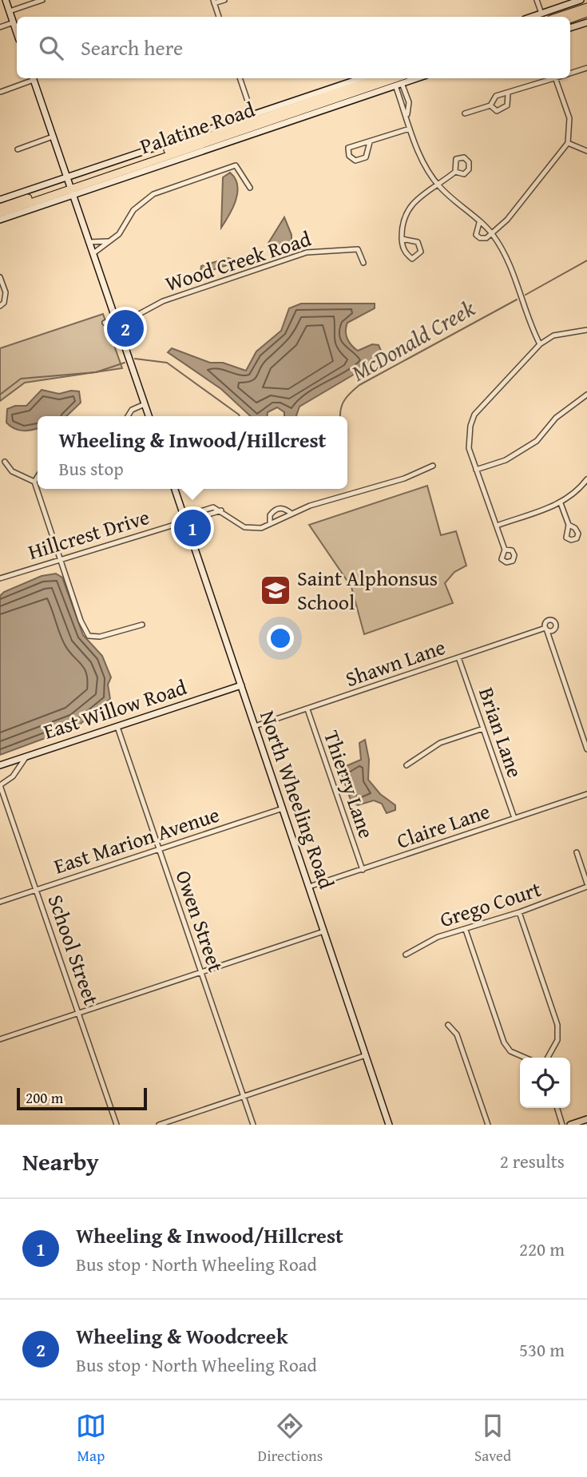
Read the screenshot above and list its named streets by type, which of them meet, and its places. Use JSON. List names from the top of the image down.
{
  "streets": {
    "highway": ["Palatine Road"],
    "street": [
      "Wood Creek Road",
      "Hillcrest Drive",
      "Shawn Lane",
      "East Willow Road",
      "Brian Lane",
      "Thierry Lane",
      "North Wheeling Road",
      "Claire Lane",
      "East Marion Avenue",
      "Grego Court",
      "Owen Street",
      "School Street"
    ]
  },
  "crossings": [
    ["Hillcrest Drive", "North Wheeling Road"],
    ["Shawn Lane", "Brian Lane"],
    ["Shawn Lane", "Thierry Lane"],
    ["Shawn Lane", "North Wheeling Road"],
    ["East Willow Road", "North Wheeling Road"],
    ["East Willow Road", "Owen Street"],
    ["Brian Lane", "Claire Lane"],
    ["Thierry Lane", "Claire Lane"],
    ["North Wheeling Road", "Claire Lane"],
    ["North Wheeling Road", "East Marion Avenue"],
    ["East Marion Avenue", "Owen Street"],
    ["East Marion Avenue", "School Street"]
  ],
  "water": ["McDonald Creek"],
  "places": {
    "school or university": ["Saint Alphonsus School"]
  },
  "scale_bar": "200 m",
  "page": {
    "search": "Search here",
    "pins": ["2", "1"],
    "popup": ["Wheeling & Inwood/Hillcrest", "Bus stop"],
    "scale": "200 m",
    "heading": ["Nearby", "2 results"],
    "list": [
      {
        "mark": "1",
        "name": "Wheeling & Inwood/Hillcrest",
        "note": "Bus stop · North Wheeling Road",
        "value": "220 m"
      },
      {
        "mark": "2",
        "name": "Wheeling & Woodcreek",
        "note": "Bus stop · North Wheeling Road",
        "value": "530 m"
      }
    ],
    "nav": ["Map", "Directions", "Saved"]
  }
}
